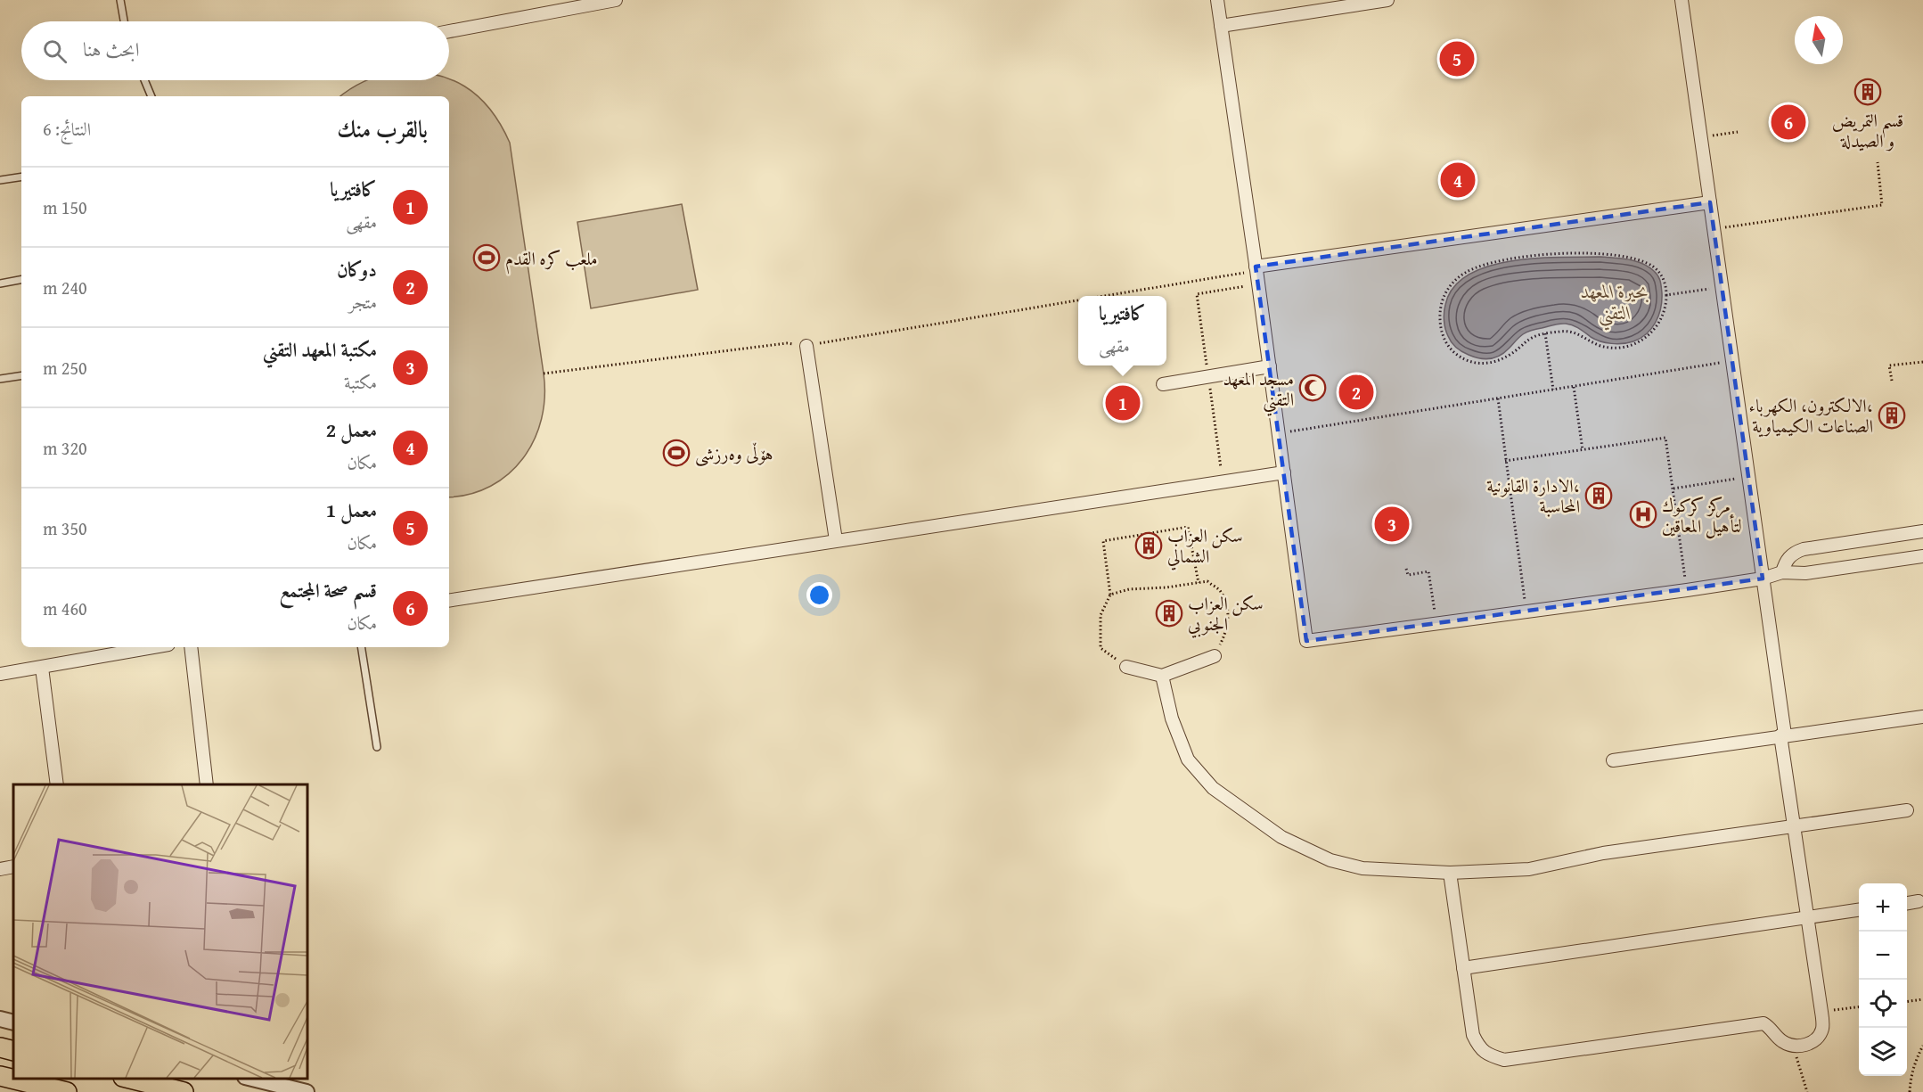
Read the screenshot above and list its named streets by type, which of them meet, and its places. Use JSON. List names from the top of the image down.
{
  "water": ["بحيرة المعهد التقني"],
  "places": {
    "building": [
      "قسم التمريض و الصيدلة",
      "الالكترون، الكهرباء، الصناعات الكيمياوية",
      "الادارة القانونية، المحاسبة",
      "سكن العزاب الشمالي",
      "سكن العزاب الجنوبي"
    ],
    "sports": ["ملعب كره القدم", "هۆڵی وەرزشی"],
    "mosque": ["مسجد المعهد التقني"],
    "hospital": ["مركز كركوك لتأهيل المعاقين"]
  },
  "north": "top",
  "page": {
    "search": "ابحث هنا",
    "pins": [
      "5",
      "6",
      "4",
      "2",
      "1",
      "3"
    ],
    "heading": ["بالقرب منك", "النتائج: 6"],
    "list": [
      {
        "mark": "1",
        "name": "کافتیریا",
        "note": "مقهى",
        "value": "150 m"
      },
      {
        "mark": "2",
        "name": "دوکان",
        "note": "متجر",
        "value": "240 m"
      },
      {
        "mark": "3",
        "name": "مكتبة المعهد التقني",
        "note": "مكتبة",
        "value": "250 m"
      },
      {
        "mark": "4",
        "name": "معمل 2",
        "note": "مكان",
        "value": "320 m"
      },
      {
        "mark": "5",
        "name": "معمل 1",
        "note": "مكان",
        "value": "350 m"
      },
      {
        "mark": "6",
        "name": "قسم صحة المجتمع",
        "note": "مكان",
        "value": "460 m"
      }
    ],
    "popup": ["کافتیریا", "مقهى"],
    "map_buttons": ["+", "−"]
  }
}
